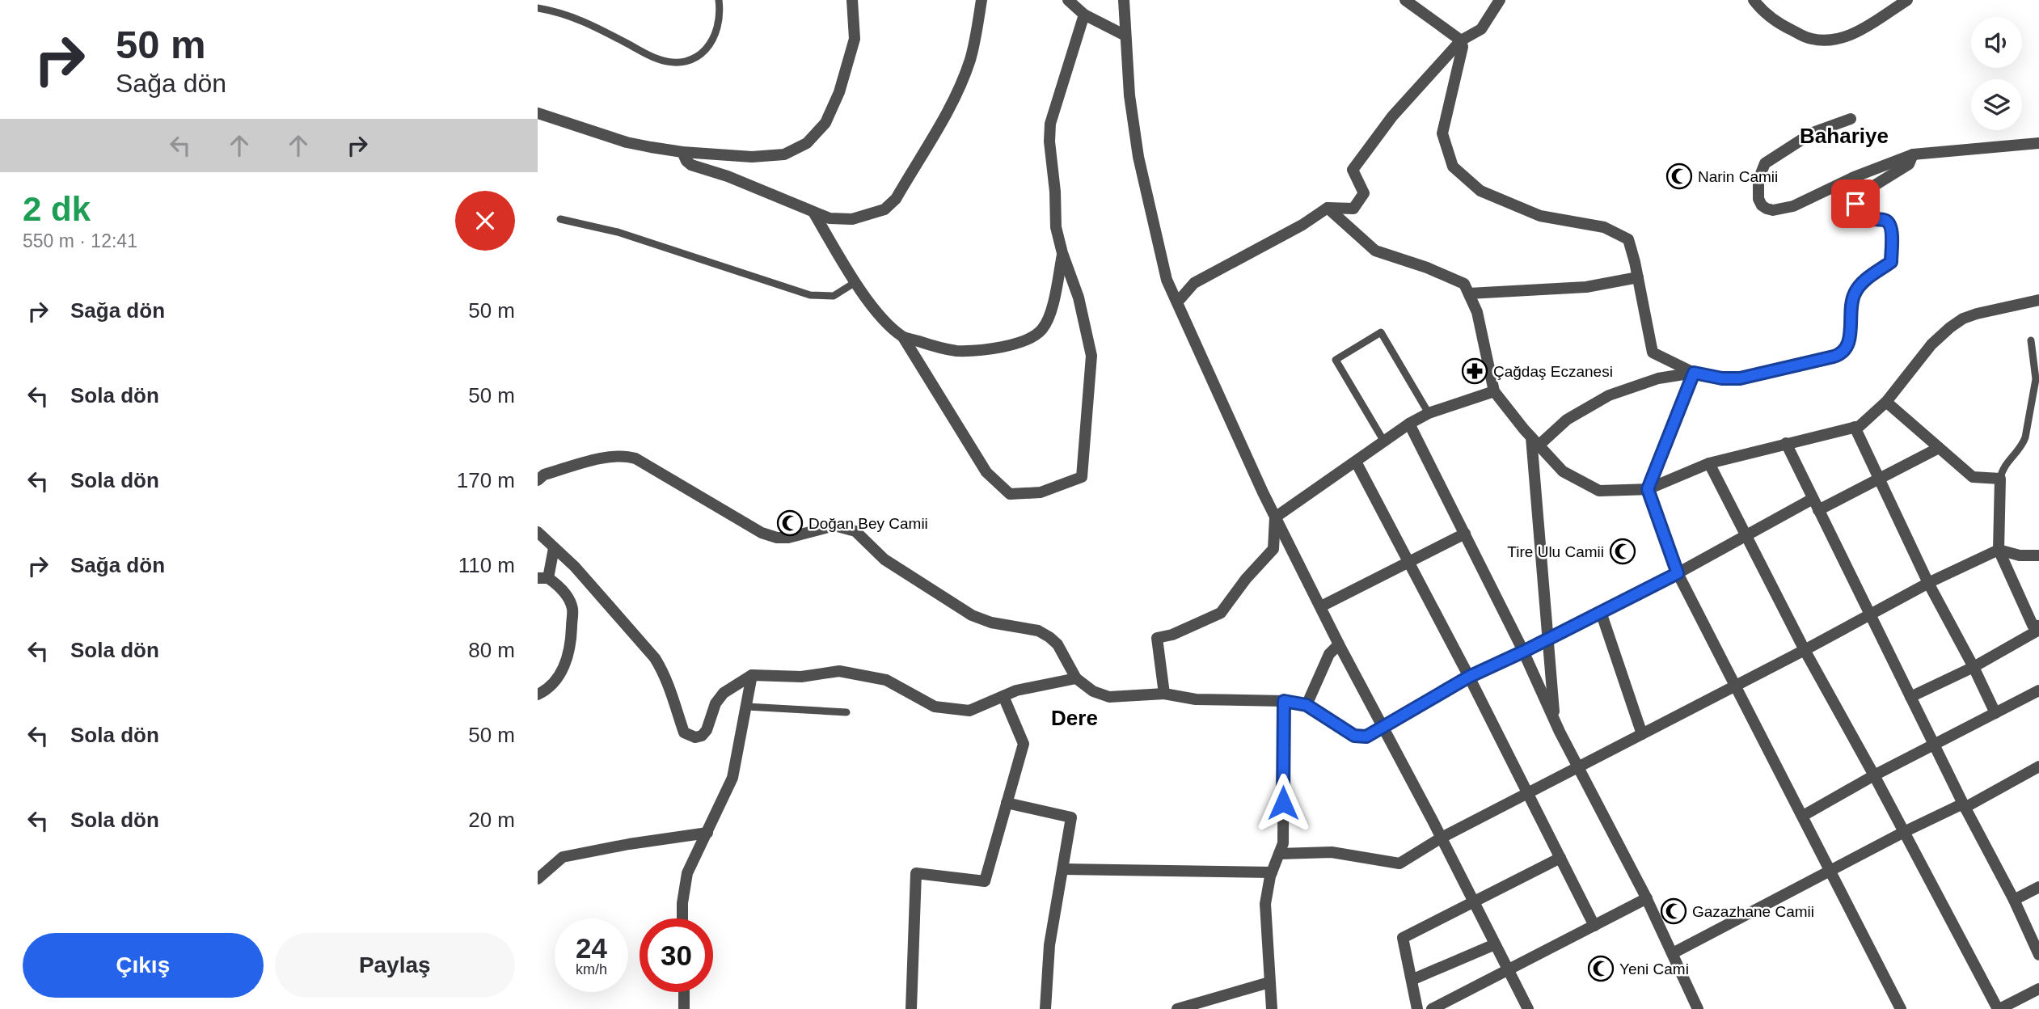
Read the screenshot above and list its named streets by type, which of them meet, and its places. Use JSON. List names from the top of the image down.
{
  "districts": ["Bahariye", "Dere"],
  "places": {
    "mosque": [
      "Narin Camii",
      "Doğan Bey Camii",
      "Tire Ulu Camii",
      "Gazazhane Camii",
      "Yeni Cami"
    ],
    "pharmacy": ["Çağdaş Eczanesi"]
  },
  "page": {
    "turn": ["50 m", "Sağa dön"],
    "heading": ["2 dk", "550 m · 12:41"],
    "list": [
      {
        "name": "Sağa dön",
        "value": "50 m"
      },
      {
        "name": "Sola dön",
        "value": "50 m"
      },
      {
        "name": "Sola dön",
        "value": "170 m"
      },
      {
        "name": "Sağa dön",
        "value": "110 m"
      },
      {
        "name": "Sola dön",
        "value": "80 m"
      },
      {
        "name": "Sola dön",
        "value": "50 m"
      },
      {
        "name": "Sola dön",
        "value": "20 m"
      }
    ],
    "speed": "24 km/h",
    "limit": "30",
    "buttons": ["Çıkış", "Paylaş"]
  }
}
